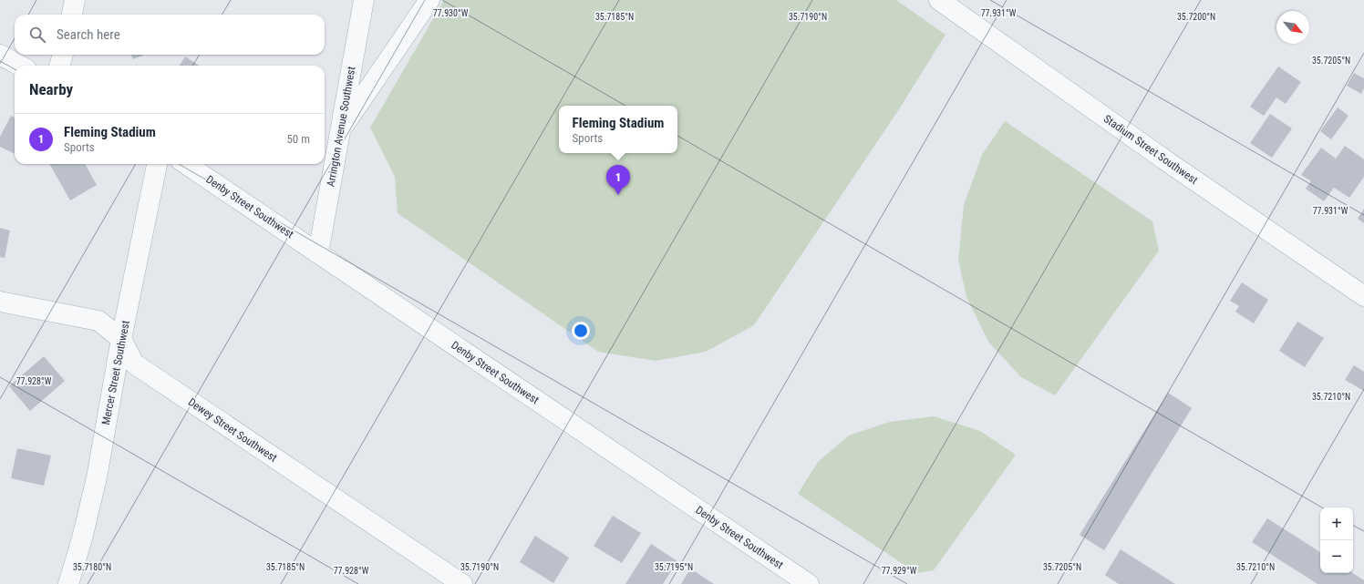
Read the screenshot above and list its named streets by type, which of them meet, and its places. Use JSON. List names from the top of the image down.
{
  "streets": {
    "street": [
      "Arrington Avenue Southwest",
      "Stadium Street Southwest",
      "Denby Street Southwest",
      "Mercer Street Southwest",
      "Dewey Street Southwest"
    ]
  },
  "crossings": [
    ["Arrington Avenue Southwest", "Denby Street Southwest"],
    ["Mercer Street Southwest", "Dewey Street Southwest"]
  ],
  "north": "bottom right",
  "page": {
    "search": "Search here",
    "heading": "Nearby",
    "popup": ["Fleming Stadium", "Sports"],
    "list": [
      {
        "mark": "1",
        "name": "Fleming Stadium",
        "note": "Sports",
        "value": "50 m"
      }
    ],
    "pins": "1",
    "map_buttons": ["+", "−"]
  },
  "coordinates": [
    "77.930°W",
    "77.931°W",
    "35.7185°N",
    "35.7190°N",
    "35.7200°N",
    "35.7205°N",
    "77.928°W",
    "35.7210°N",
    "35.7180°N",
    "35.7195°N",
    "77.929°W"
  ]
}
